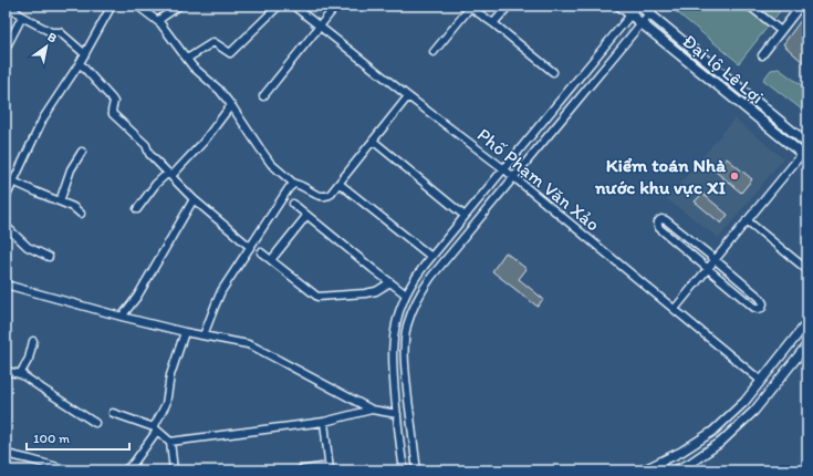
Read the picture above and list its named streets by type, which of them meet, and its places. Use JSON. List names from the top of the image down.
{
  "streets": {
    "main road": ["Đại lộ Lê Lợi"],
    "street": ["Phố Phạm Văn Xảo"]
  },
  "places": ["Kiểm toán Nhà nước khu vực XI"],
  "scale_bar": "100 m",
  "north": "top right"
}
